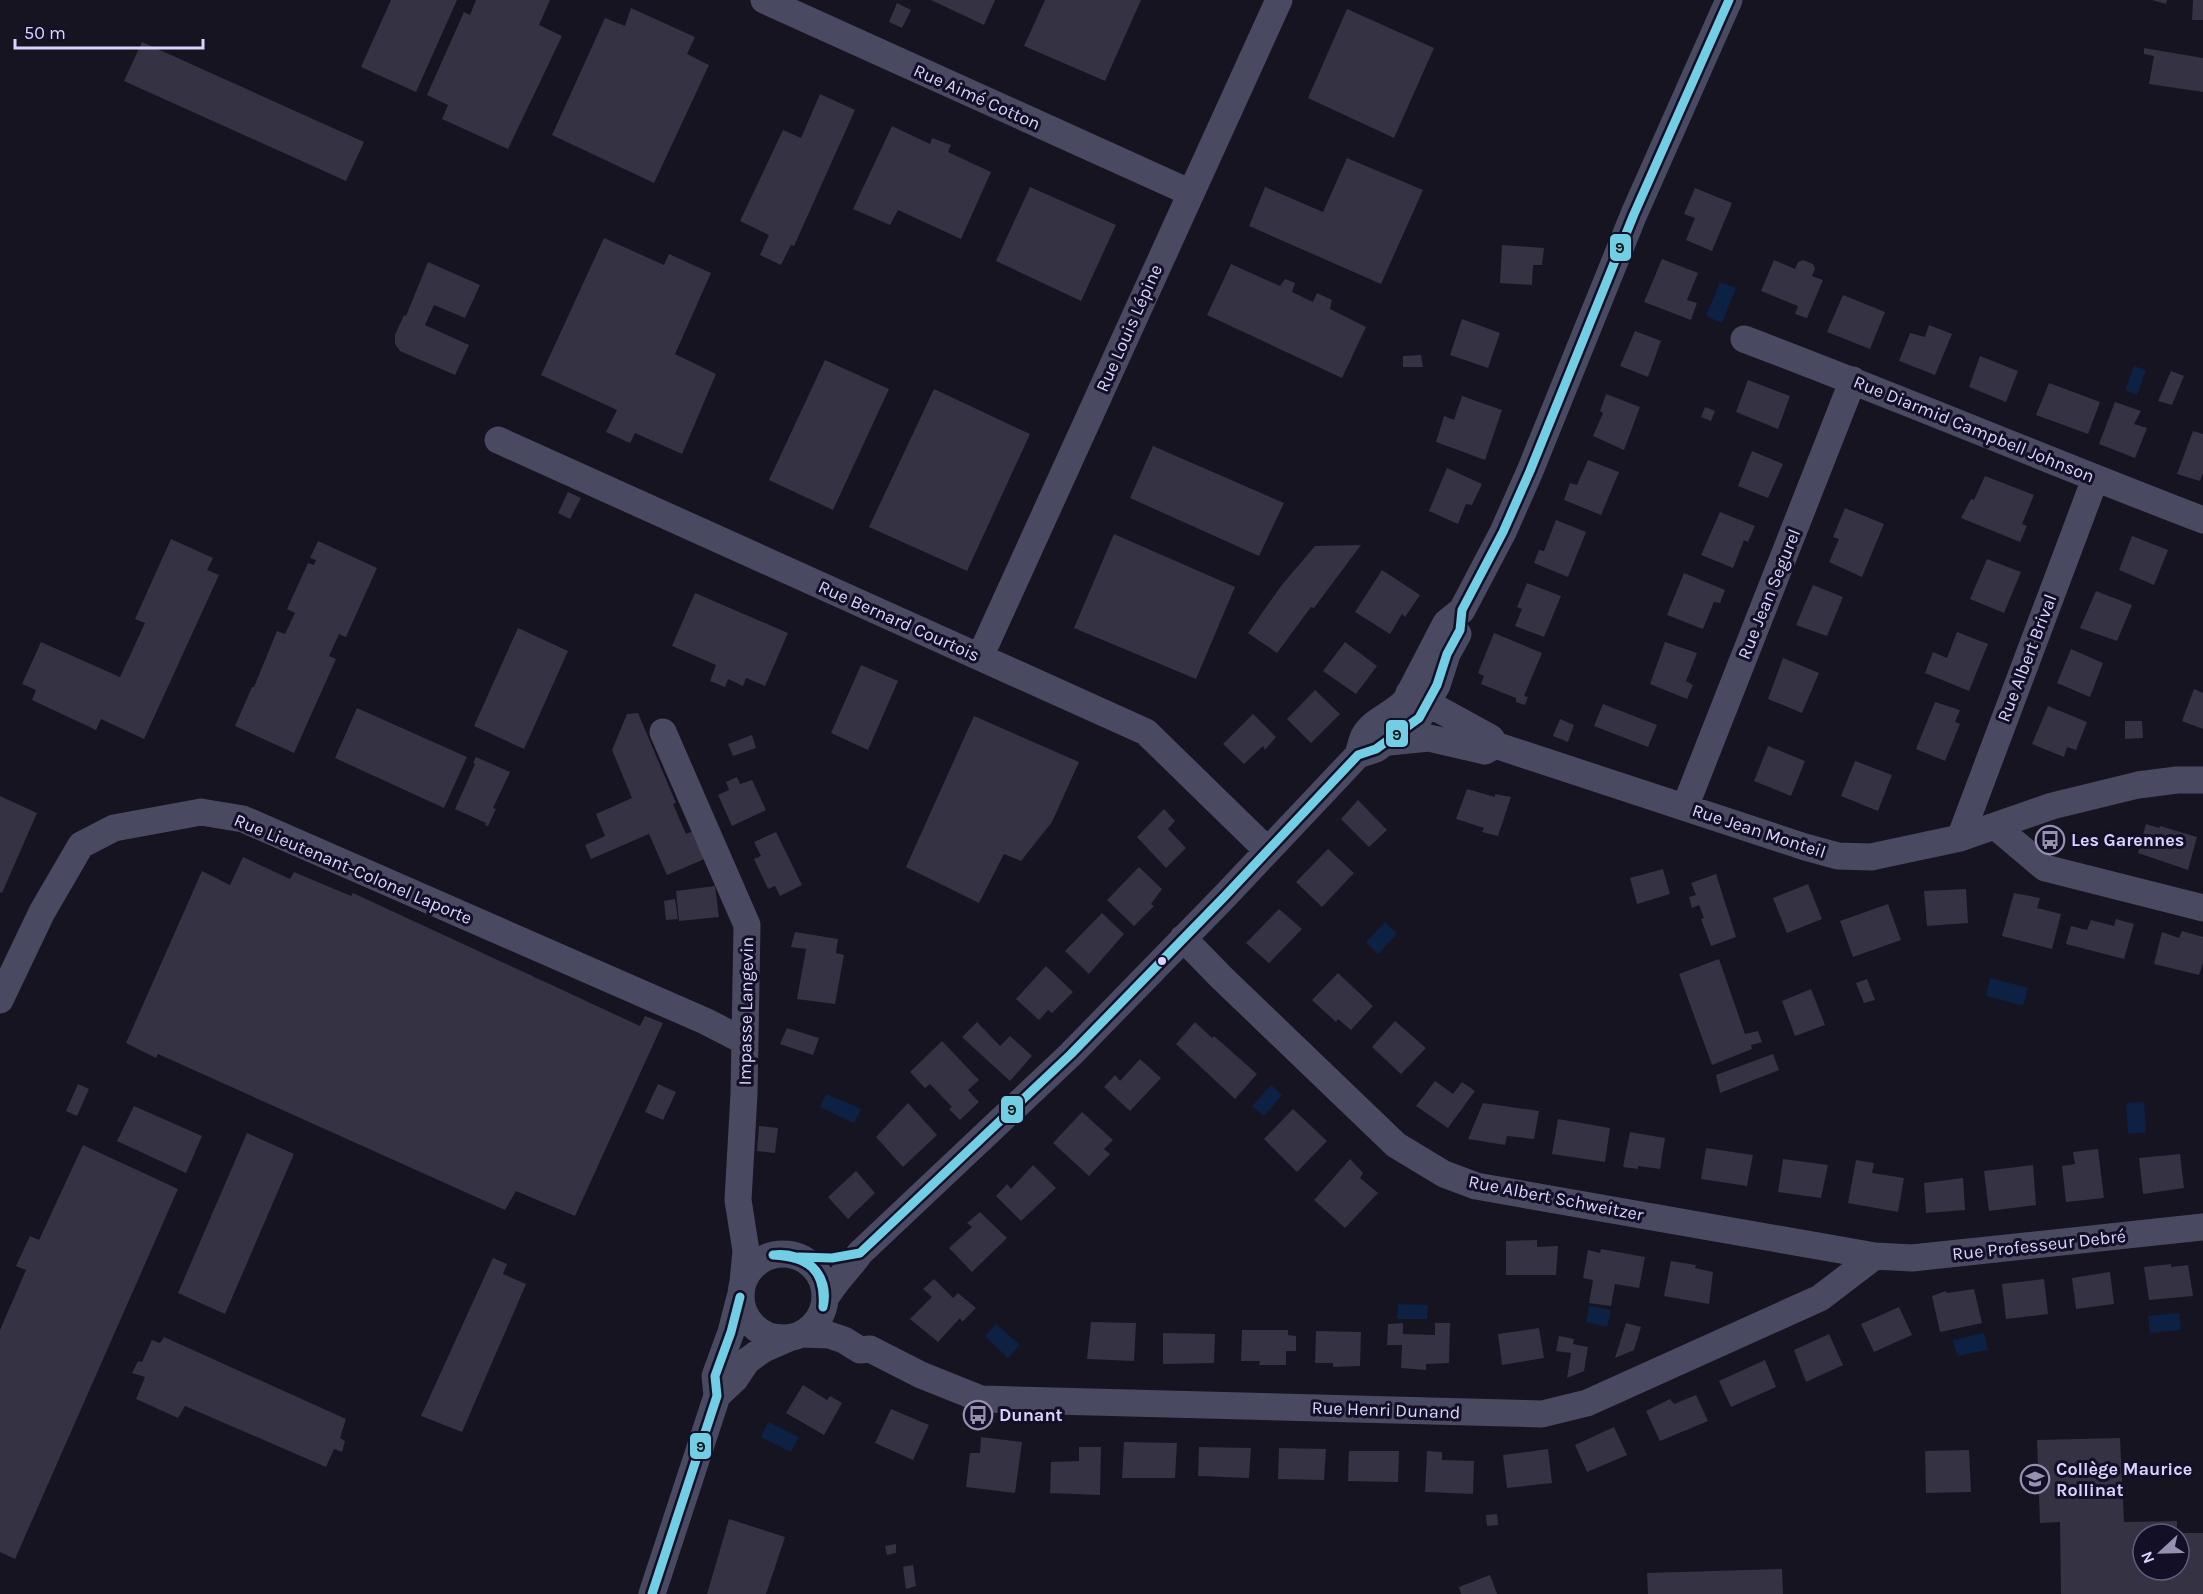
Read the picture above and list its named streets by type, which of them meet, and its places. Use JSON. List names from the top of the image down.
{
  "streets": {
    "street": [
      "Rue Aimé Cotton",
      "Rue Louis Lépine",
      "Rue Diarmid Campbell Johnson",
      "Rue Jean Segurel",
      "Rue Bernard Courtois",
      "Rue Albert Brival",
      "Rue Jean Monteil",
      "Rue Lieutenant-Colonel Laporte",
      "Impasse Langevin",
      "Rue Albert Schweitzer",
      "Rue Professeur Debré",
      "Rue Henri Dunand"
    ]
  },
  "crossings": [
    ["Rue Aimé Cotton", "Rue Louis Lépine"],
    ["Rue Louis Lépine", "Rue Bernard Courtois"],
    ["Rue Diarmid Campbell Johnson", "Rue Jean Segurel"],
    ["Rue Diarmid Campbell Johnson", "Rue Albert Brival"],
    ["Rue Jean Segurel", "Rue Jean Monteil"],
    ["Rue Albert Brival", "Rue Jean Monteil"],
    ["Rue Lieutenant-Colonel Laporte", "Impasse Langevin"],
    ["Impasse Langevin", "Rue Henri Dunand"],
    ["Rue Albert Schweitzer", "Rue Professeur Debré"],
    ["Rue Albert Schweitzer", "Rue Henri Dunand"],
    ["Rue Professeur Debré", "Rue Henri Dunand"]
  ],
  "places": {
    "bus stop": ["Les Garennes", "Dunant"],
    "school or university": ["Collège Maurice Rollinat"]
  },
  "lines": ["transit line 9"],
  "scale_bar": "50 m",
  "north": "left"
}
